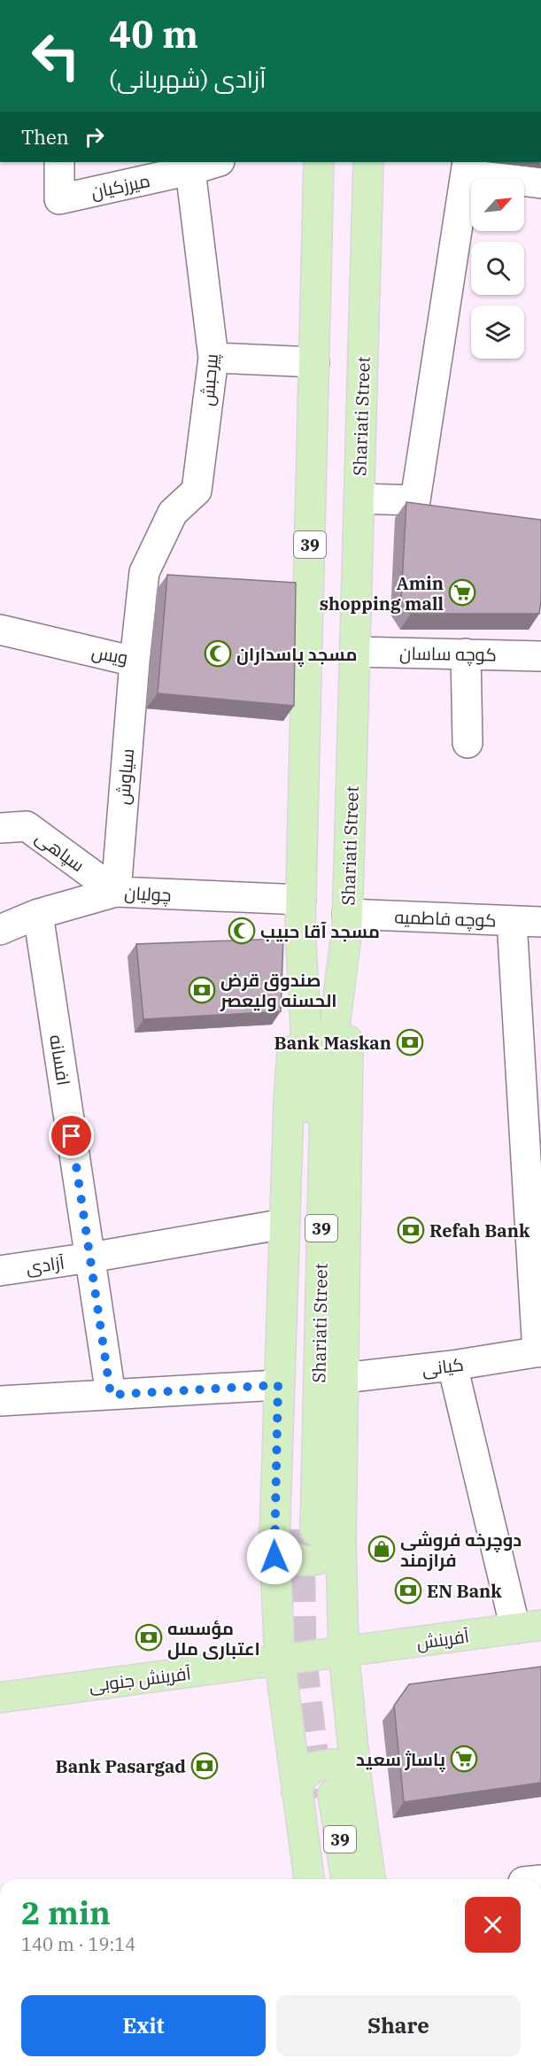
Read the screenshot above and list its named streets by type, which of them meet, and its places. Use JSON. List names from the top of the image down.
{
  "streets": {
    "main road": [
      "Shariati Street",
      "39",
      "آفرینش",
      "آفرینش جنوبی"
    ],
    "street": [
      "میرزکیان",
      "پیرحبش",
      "کوچه ساسان",
      "ویس",
      "سیاوش",
      "سپاهی",
      "چولیان",
      "کوچه فاطمیه",
      "افسانه",
      "آزادی",
      "کیانی"
    ]
  },
  "crossings": [
    ["میرزکیان", "پیرحبش"],
    ["پیرحبش", "ویس"],
    ["Shariati Street", "کوچه ساسان"],
    ["Shariati Street", "چولیان"],
    ["Shariati Street", "کوچه فاطمیه"],
    ["ویس", "سیاوش"],
    ["سیاوش", "سپاهی"],
    ["سیاوش", "چولیان"],
    ["سپاهی", "چولیان"],
    ["چولیان", "افسانه"],
    ["افسانه", "آزادی"],
    ["آفرینش", "آفرینش جنوبی"]
  ],
  "places": {
    "supermarket": ["Amin shopping mall", "پاساژ سعید"],
    "mosque": ["مسجد پاسداران", "مسجد آقا حبیب"],
    "bank": [
      "صندوق قرض الحسنه ولیعصر",
      "Bank Maskan",
      "Refah Bank",
      "EN Bank",
      "مؤسسه اعتباری ملل",
      "Bank Pasargad"
    ],
    "shop": ["دوچرخه فروشی فرازمند"]
  },
  "north": "top right",
  "page": {
    "turn": ["40 m", "آزادی (شهربانی)"],
    "then": "Then",
    "heading": ["2 min", "140 m · 19:14"],
    "buttons": ["Exit", "Share"]
  }
}
